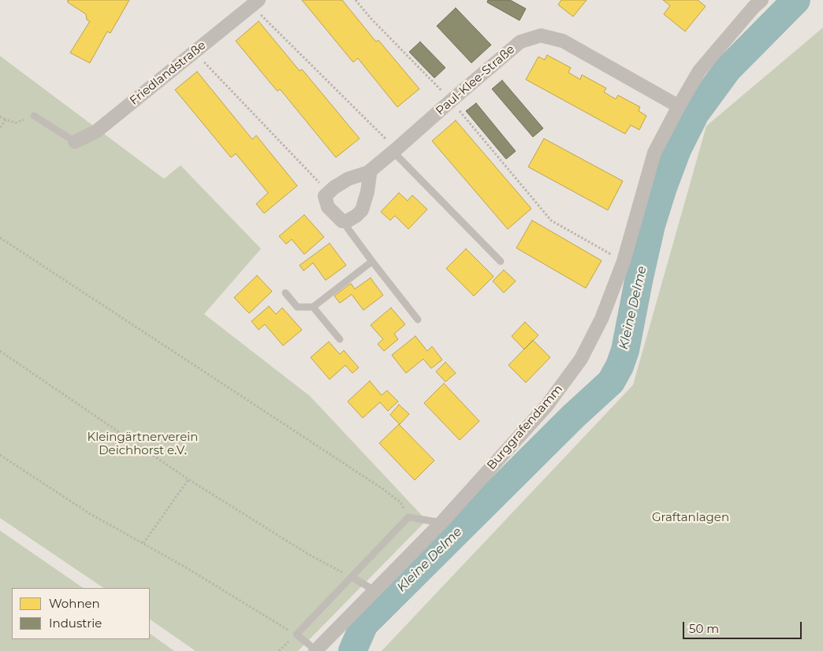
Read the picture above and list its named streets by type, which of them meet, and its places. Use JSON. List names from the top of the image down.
{
  "streets": {
    "street": ["Friedlandstraße", "Paul-Klee-Straße", "Burggrafendamm"]
  },
  "crossings": [
    ["Paul-Klee-Straße", "Burggrafendamm"]
  ],
  "water": ["Kleine Delme"],
  "parks": ["Kleingärtnerverein Deichhorst e.V.", "Graftanlagen"],
  "legend": ["Wohnen", "Industrie"],
  "scale_bar": "50 m"
}
